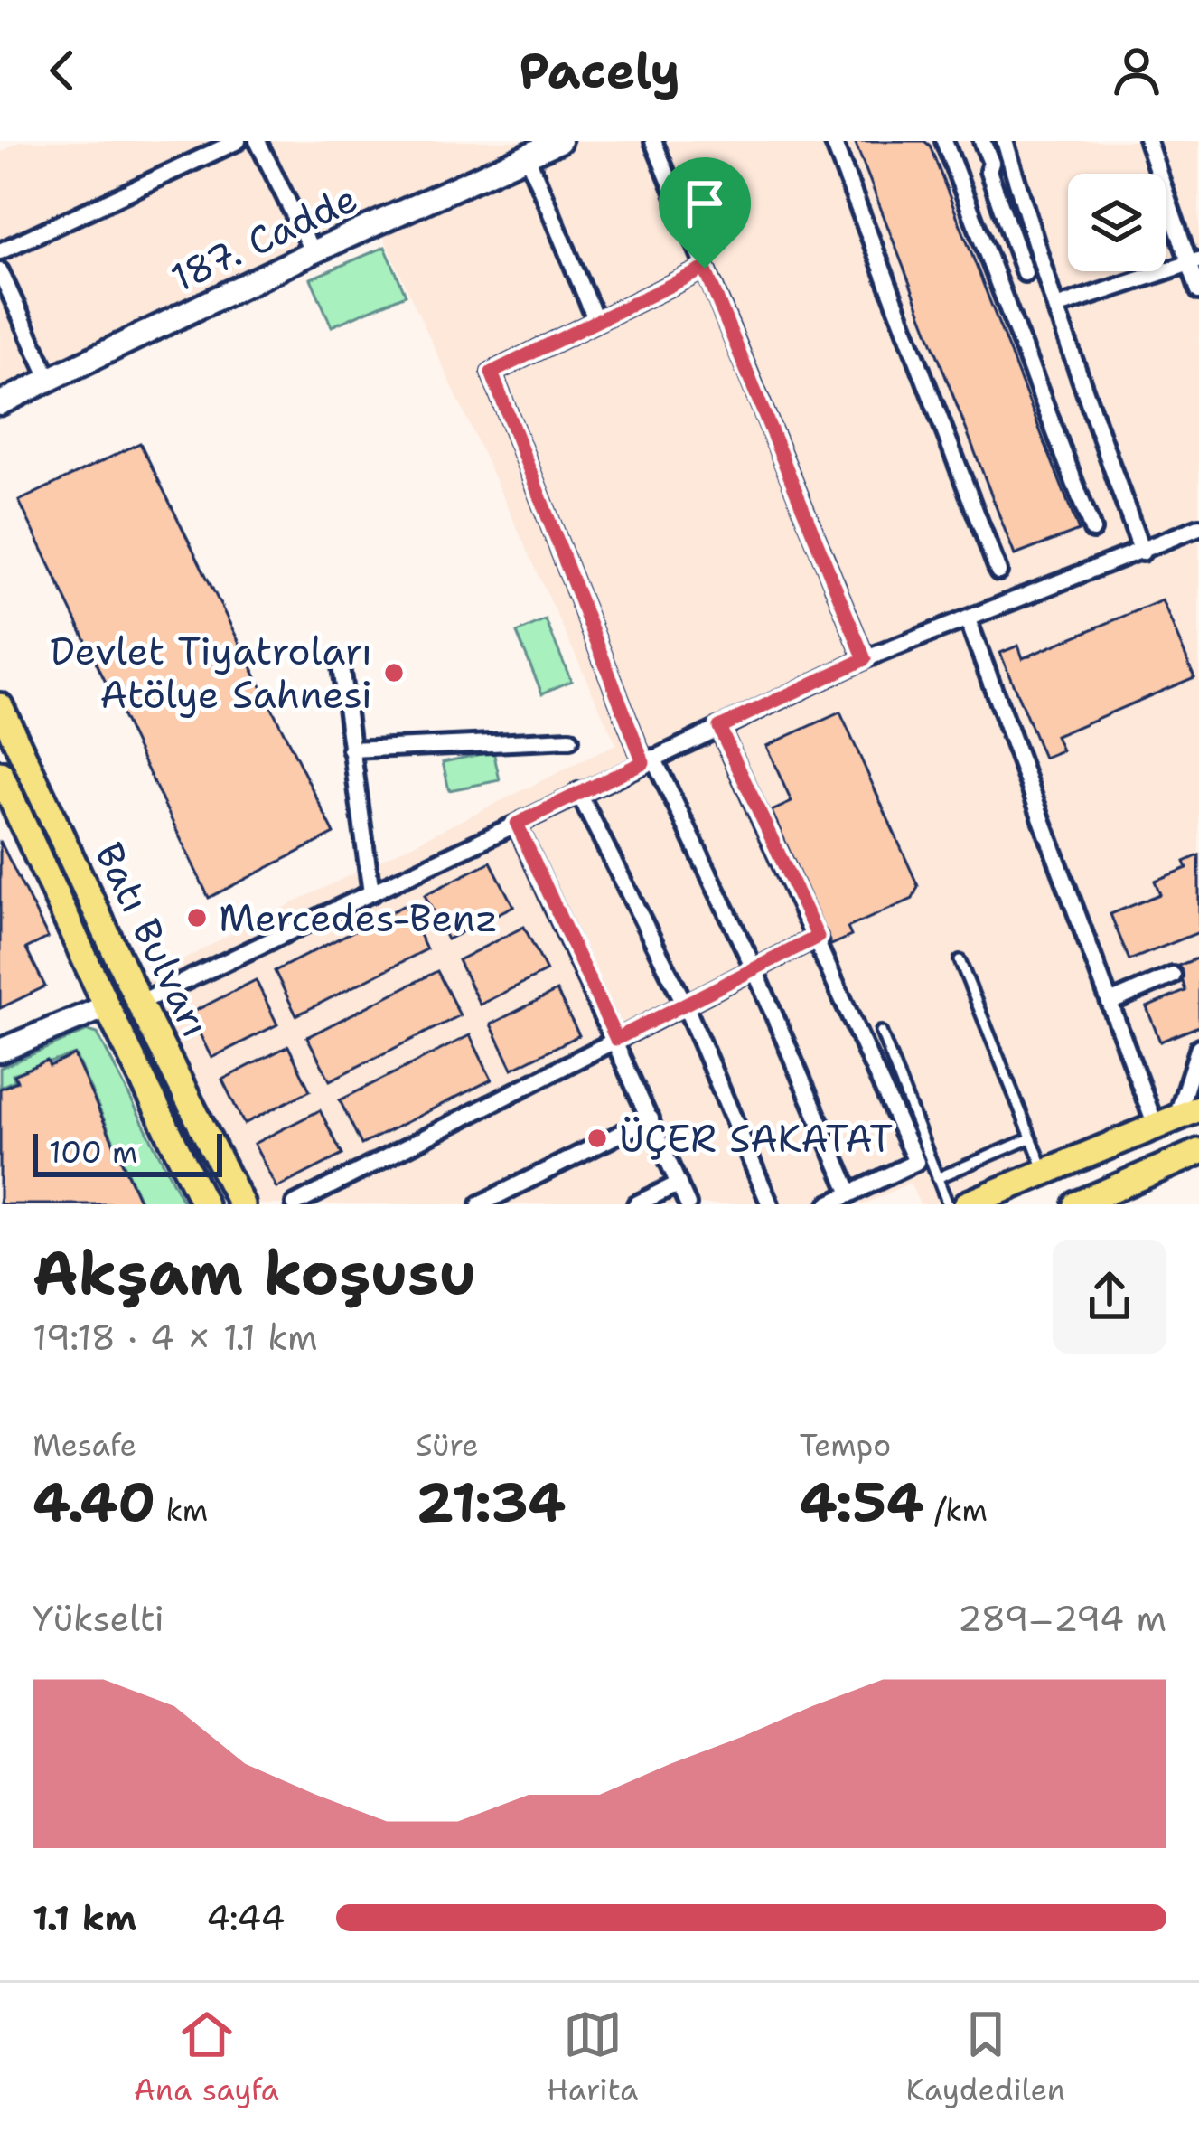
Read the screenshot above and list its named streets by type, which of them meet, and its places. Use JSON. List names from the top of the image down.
{
  "streets": {
    "main road": ["187. Cadde", "Batı Bulvarı"]
  },
  "places": ["Devlet Tiyatroları Atölye Sahnesi", "Mercedes-Benz", "ÜÇER SAKATAT"],
  "scale_bar": "100 m",
  "page": {
    "header": "Pacely",
    "scale": "100 m",
    "heading": ["Akşam koşusu", "19:18 · 4 × 1.1 km"],
    "stats": [
      ["Mesafe", "4.40 km"],
      ["Süre", "21:34"],
      ["Tempo", "4:54 /km"]
    ],
    "chart": ["Yükselti", "289–294 m"],
    "list": [
      {
        "name": "1.1 km",
        "note": "4:44"
      }
    ],
    "tabs": ["Ana sayfa", "Harita", "Kaydedilen"]
  }
}
